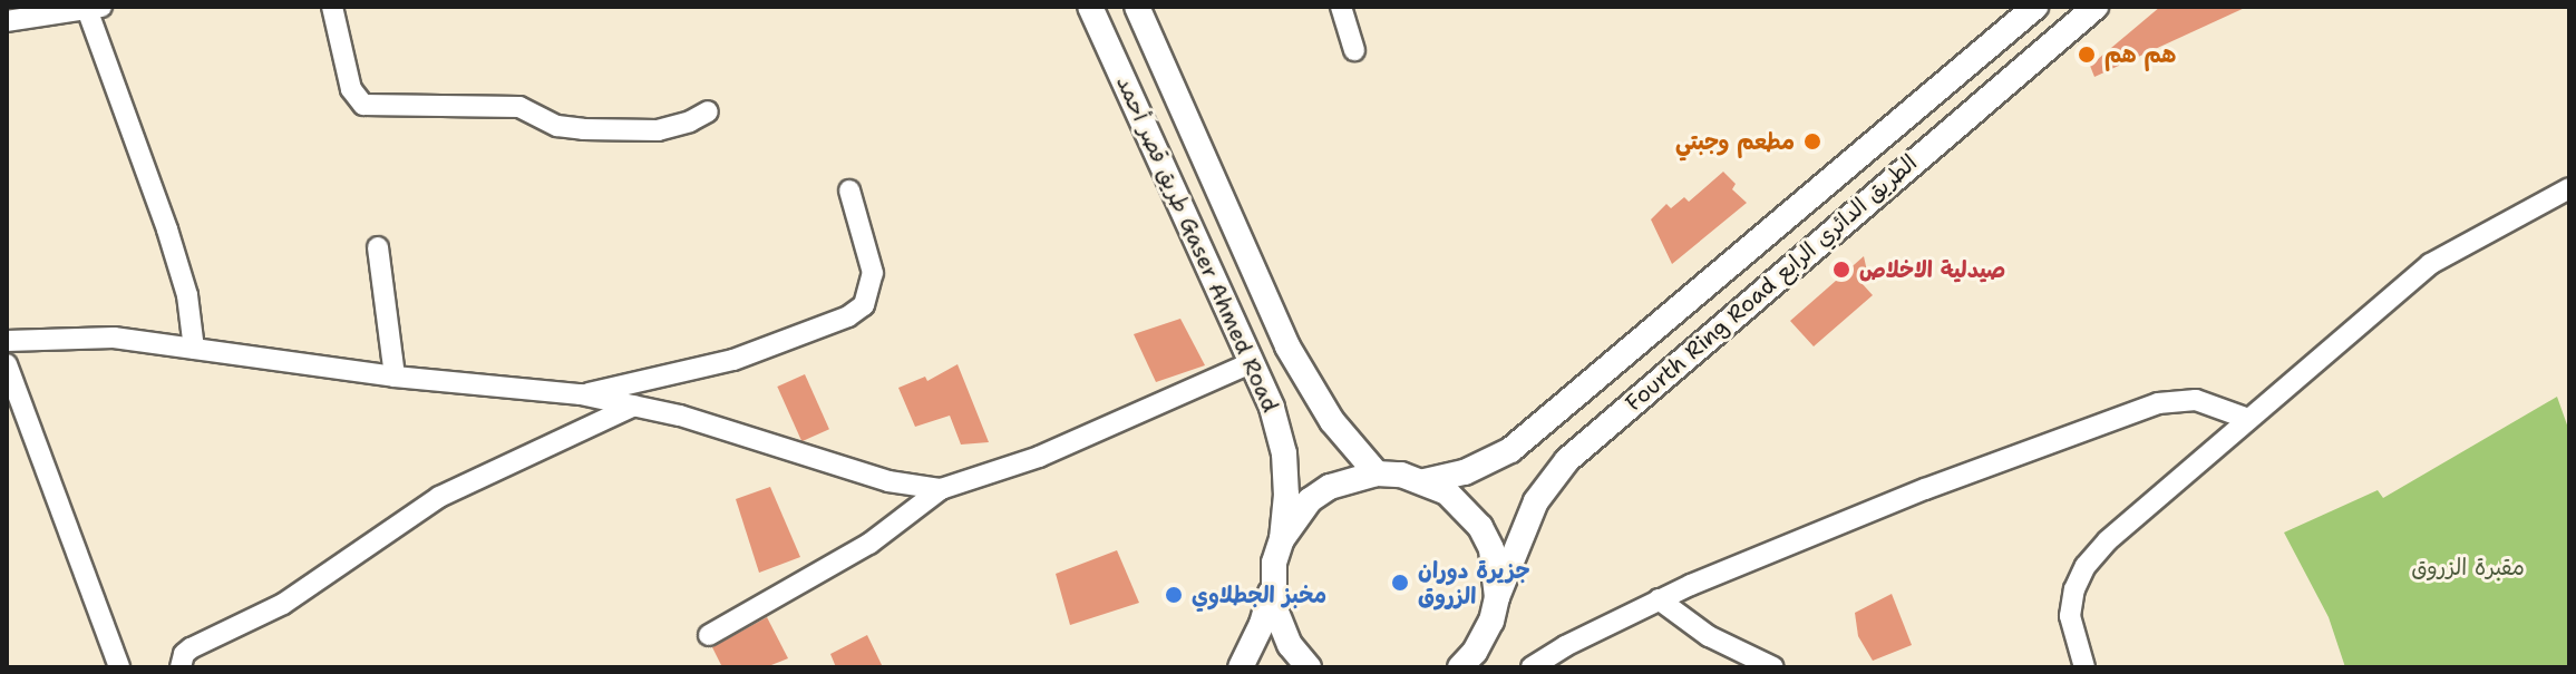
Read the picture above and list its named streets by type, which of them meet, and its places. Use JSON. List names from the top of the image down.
{
  "streets": {
    "main road": ["طريق قصر أحمد Gaser Ahmed Road", "Fourth Ring Road الطريق الدائري الرابع"]
  },
  "parks": ["مقبرة الزروق"],
  "places": [
    "هم هم",
    "مطعم وجبتي",
    "صيدلية الاخلاص",
    "جزيرة دوران الزروق",
    "مخبز الجطلاوي"
  ]
}
